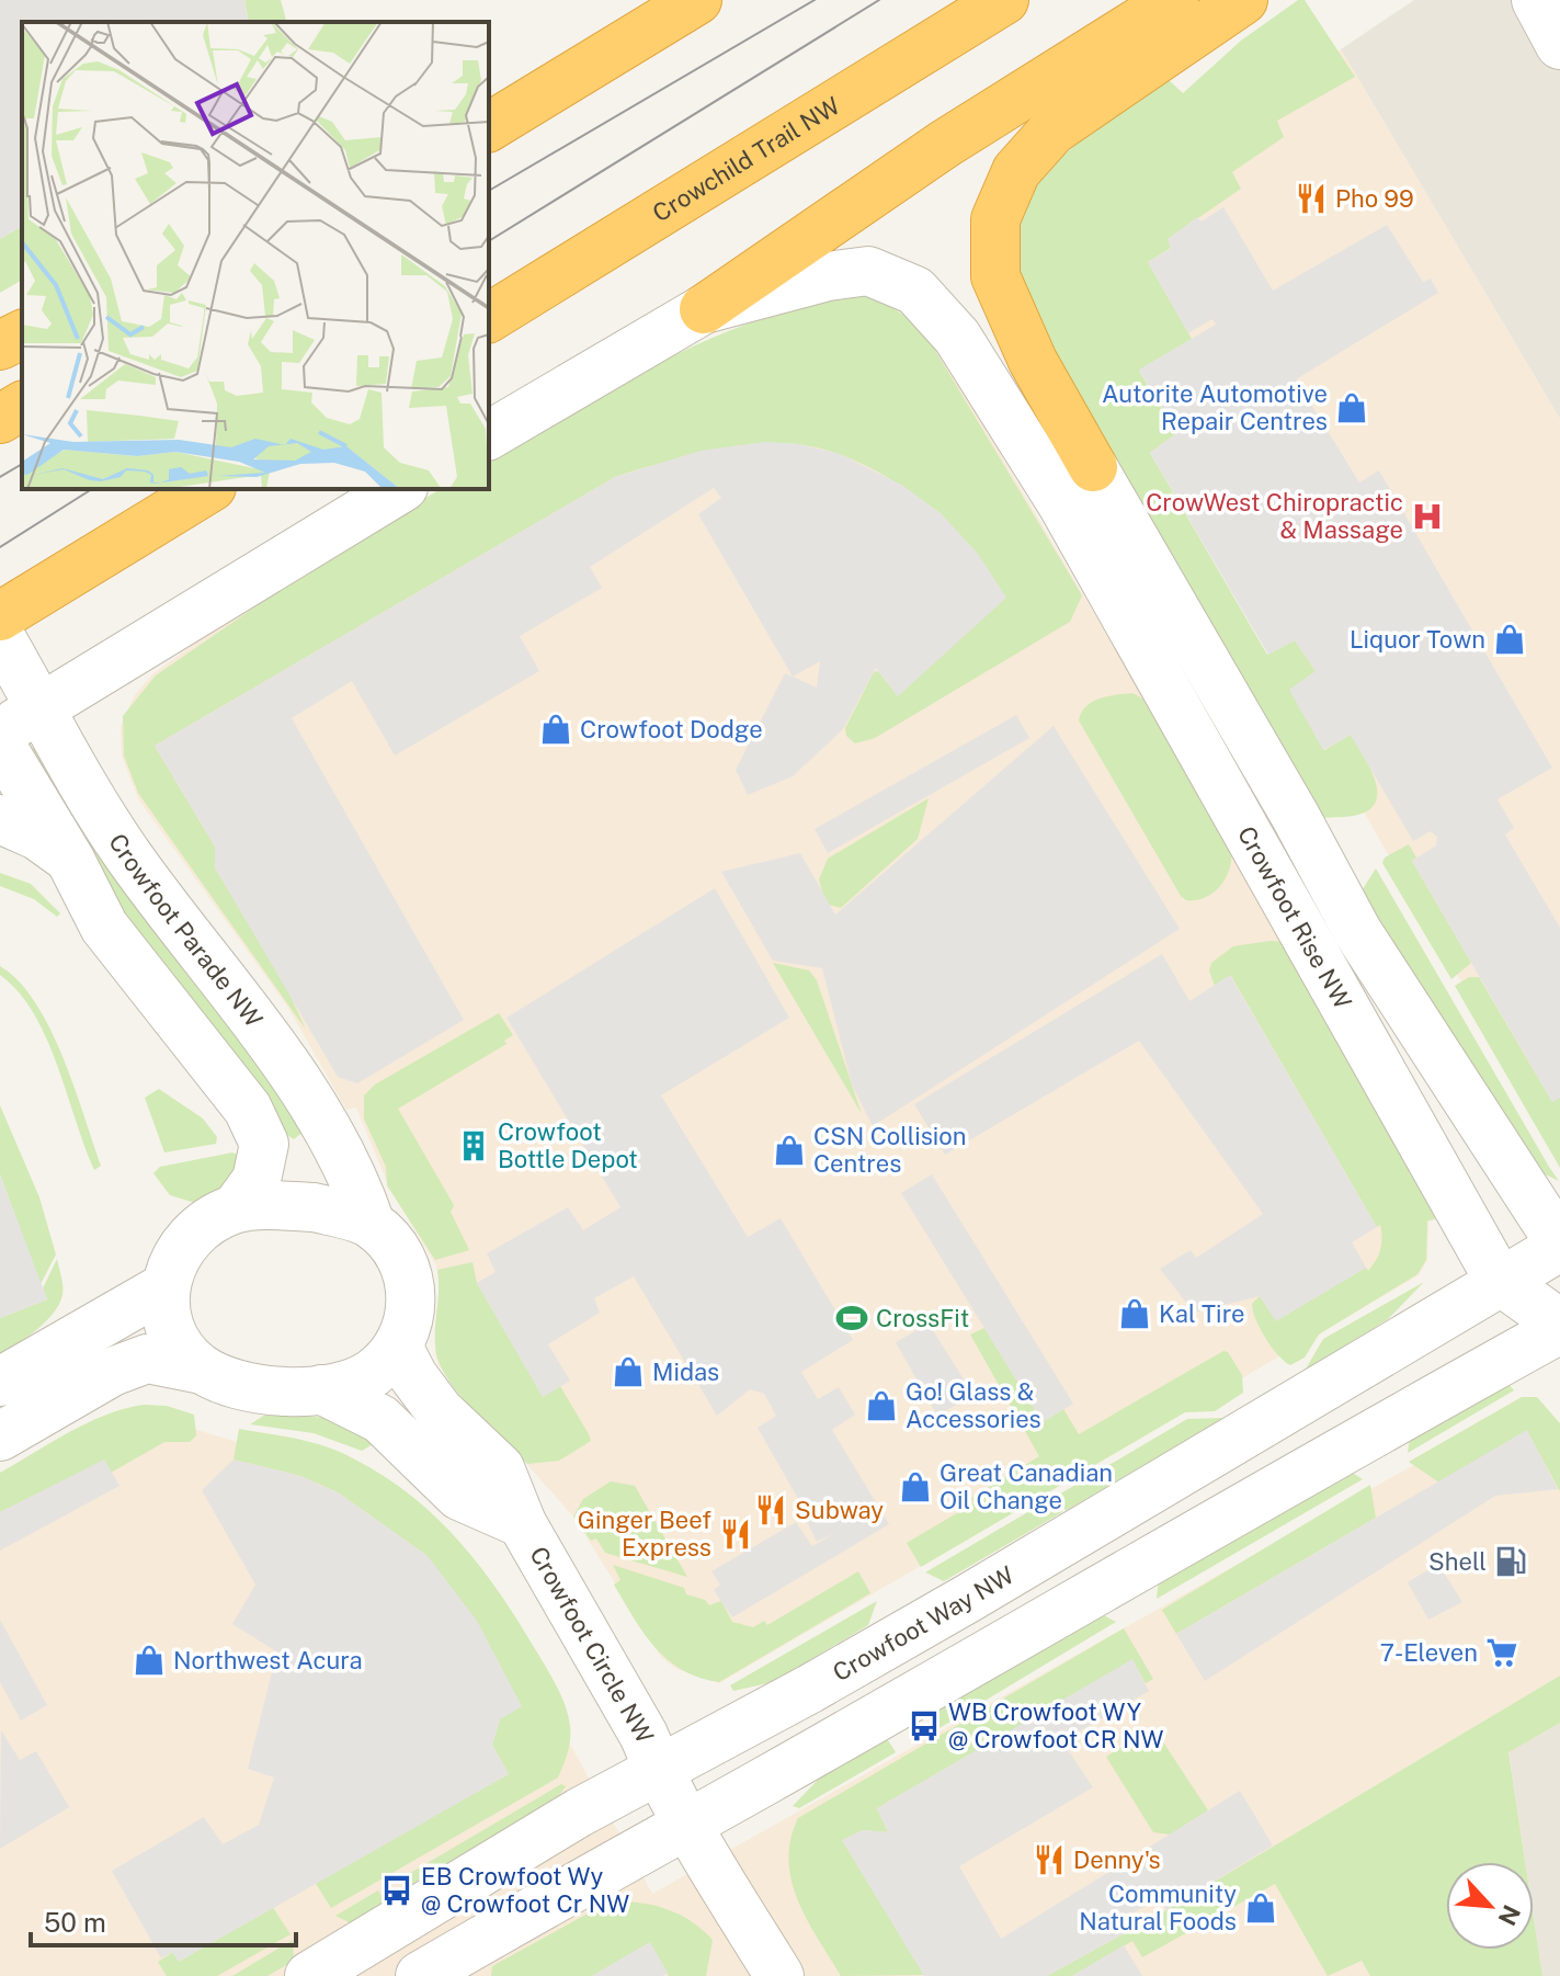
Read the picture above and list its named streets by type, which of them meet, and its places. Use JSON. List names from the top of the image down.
{
  "streets": {
    "highway": ["Crowchild Trail NW"],
    "street": [
      "Crowfoot Rise NW",
      "Crowfoot Parade NW",
      "Crowfoot Way NW",
      "Crowfoot Circle NW"
    ]
  },
  "crossings": [
    ["Crowfoot Rise NW", "Crowfoot Way NW"],
    ["Crowfoot Parade NW", "Crowfoot Circle NW"],
    ["Crowfoot Way NW", "Crowfoot Circle NW"]
  ],
  "places": {
    "restaurant": [
      "Pho 99",
      "Subway",
      "Ginger Beef Express",
      "Denny's"
    ],
    "shop": [
      "Autorite Automotive Repair Centres",
      "Liquor Town",
      "Crowfoot Dodge",
      "CSN Collision Centres",
      "Kal Tire",
      "Midas",
      "Go! Glass & Accessories",
      "Great Canadian Oil Change",
      "Northwest Acura",
      "Community Natural Foods"
    ],
    "hospital": ["CrowWest Chiropractic & Massage"],
    "building": ["Crowfoot Bottle Depot"],
    "sports": ["CrossFit"],
    "fuel station": ["Shell"],
    "supermarket": ["7-Eleven"],
    "bus stop": ["WB Crowfoot WY @ Crowfoot CR NW", "EB Crowfoot Wy @ Crowfoot Cr NW"]
  },
  "scale_bar": "50 m",
  "north": "bottom right"
}
